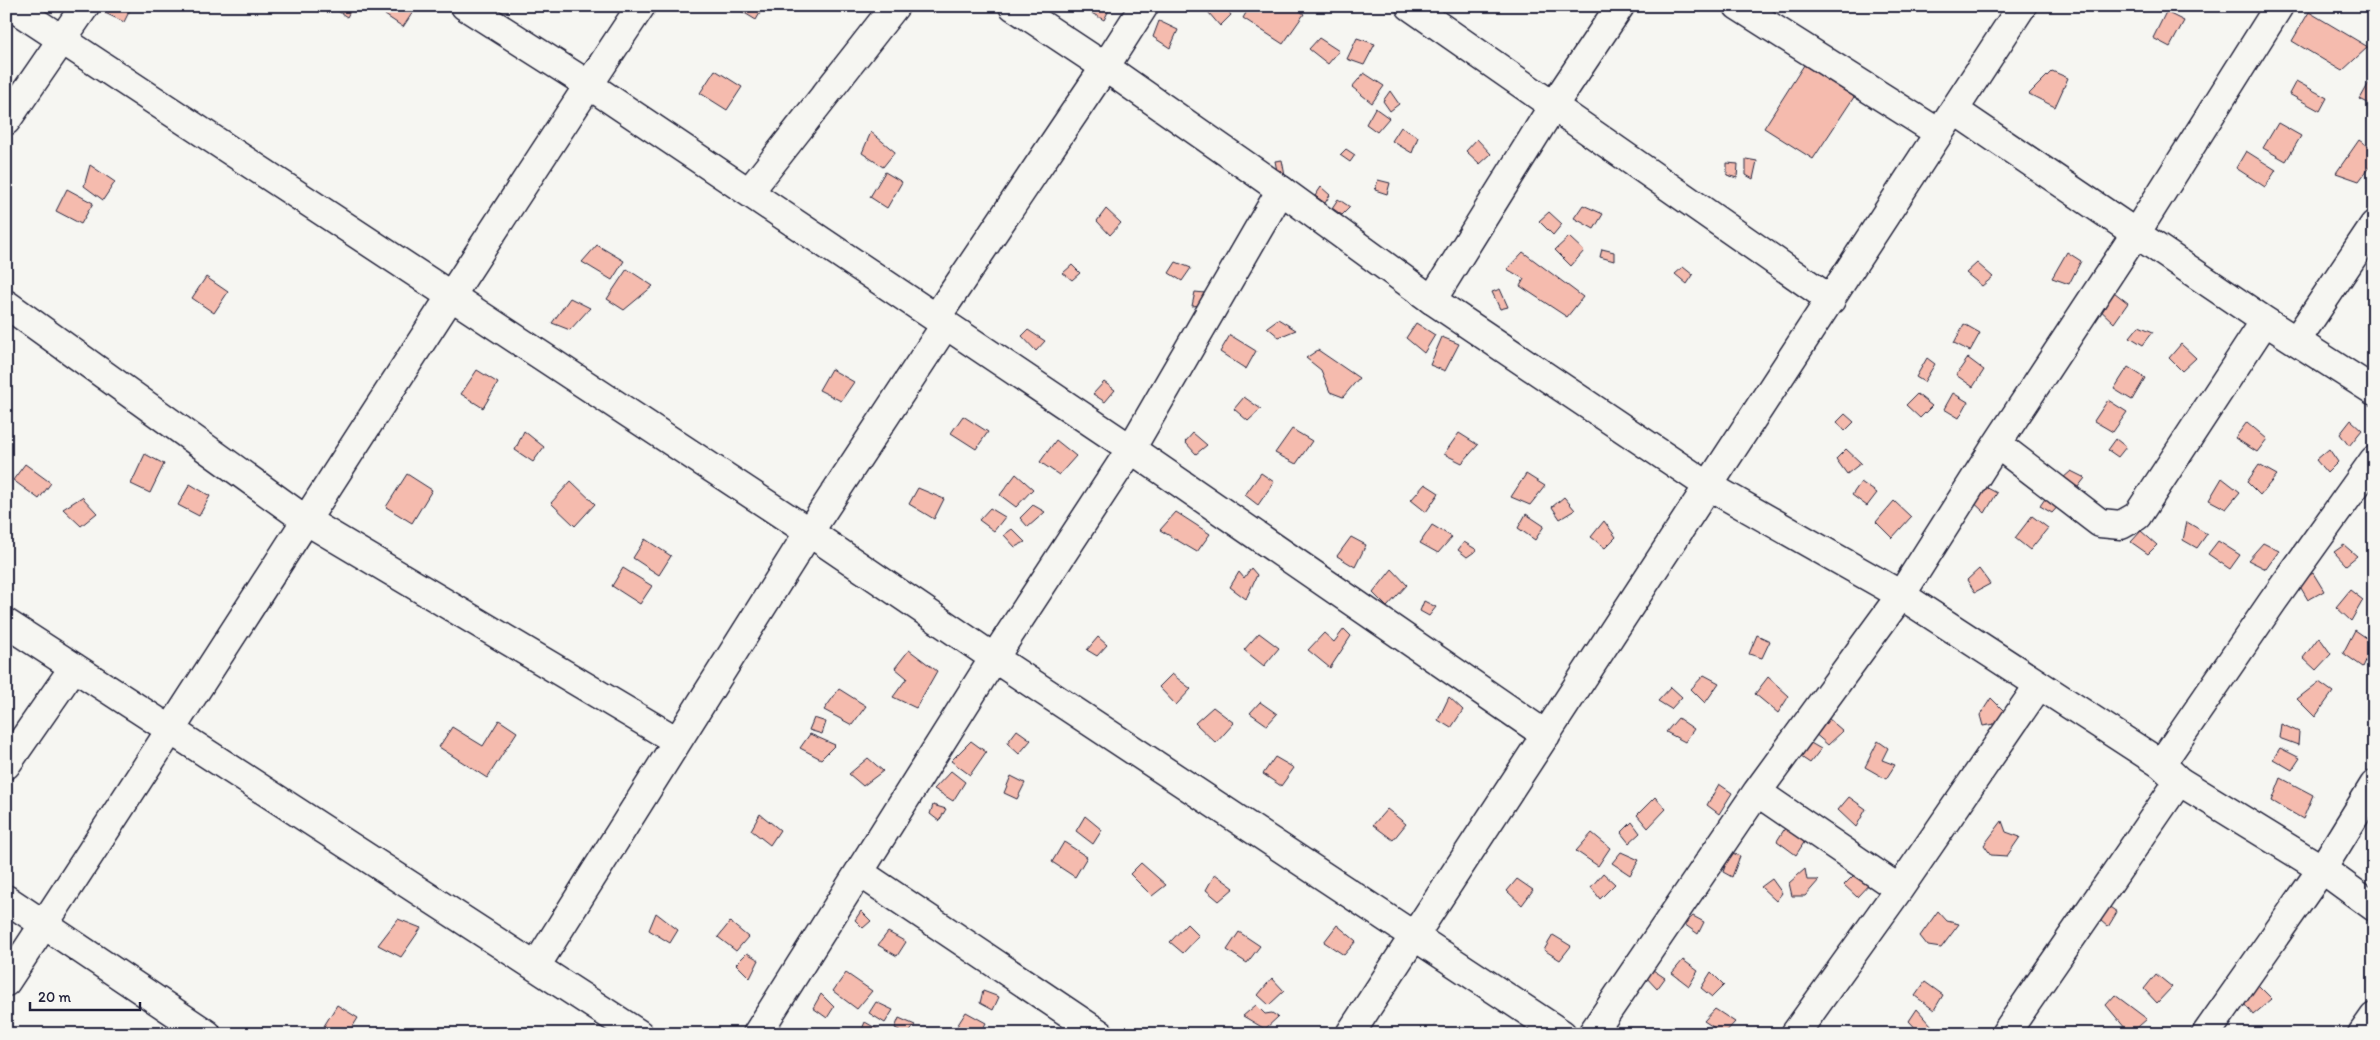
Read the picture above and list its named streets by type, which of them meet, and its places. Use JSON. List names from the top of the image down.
{
  "scale_bar": "20 m"
}
